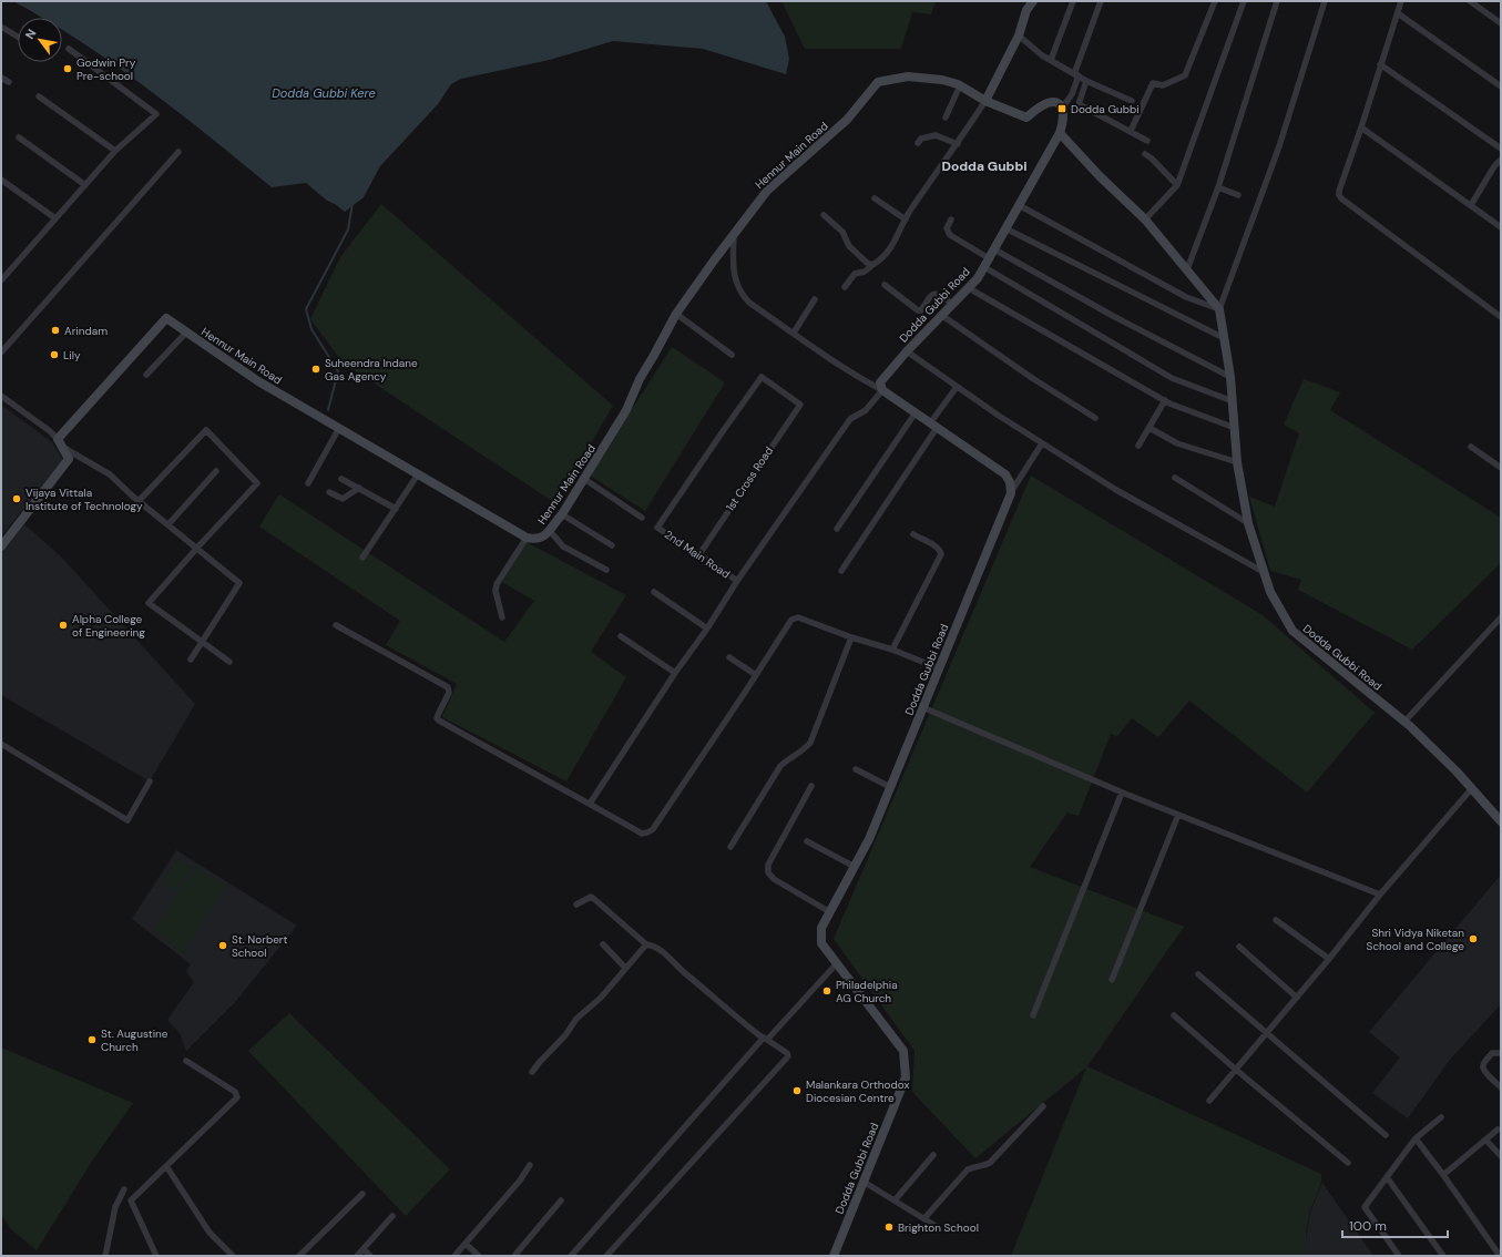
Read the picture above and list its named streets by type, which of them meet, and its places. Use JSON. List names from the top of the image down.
{
  "streets": {
    "main road": ["Hennur Main Road", "Dodda Gubbi Road"],
    "street": ["1st Cross Road", "2nd Main Road"]
  },
  "crossings": [
    ["1st Cross Road", "2nd Main Road"]
  ],
  "districts": ["Dodda Gubbi"],
  "water": ["Dodda Gubbi Kere"],
  "places": {
    "other": [
      "Godwin Pry Pre-school",
      "Arindam",
      "Lily",
      "Suheendra Indane Gas Agency",
      "Vijaya Vittala Institute of Technology",
      "Alpha College of Engineering",
      "Shri Vidya Niketan School and College",
      "St. Norbert School",
      "Philadelphia AG Church",
      "St. Augustine Church",
      "Malankara Orthodox Diocesian Centre",
      "Brighton School"
    ],
    "transit": ["Dodda Gubbi"]
  },
  "scale_bar": "100 m",
  "north": "top left"
}
